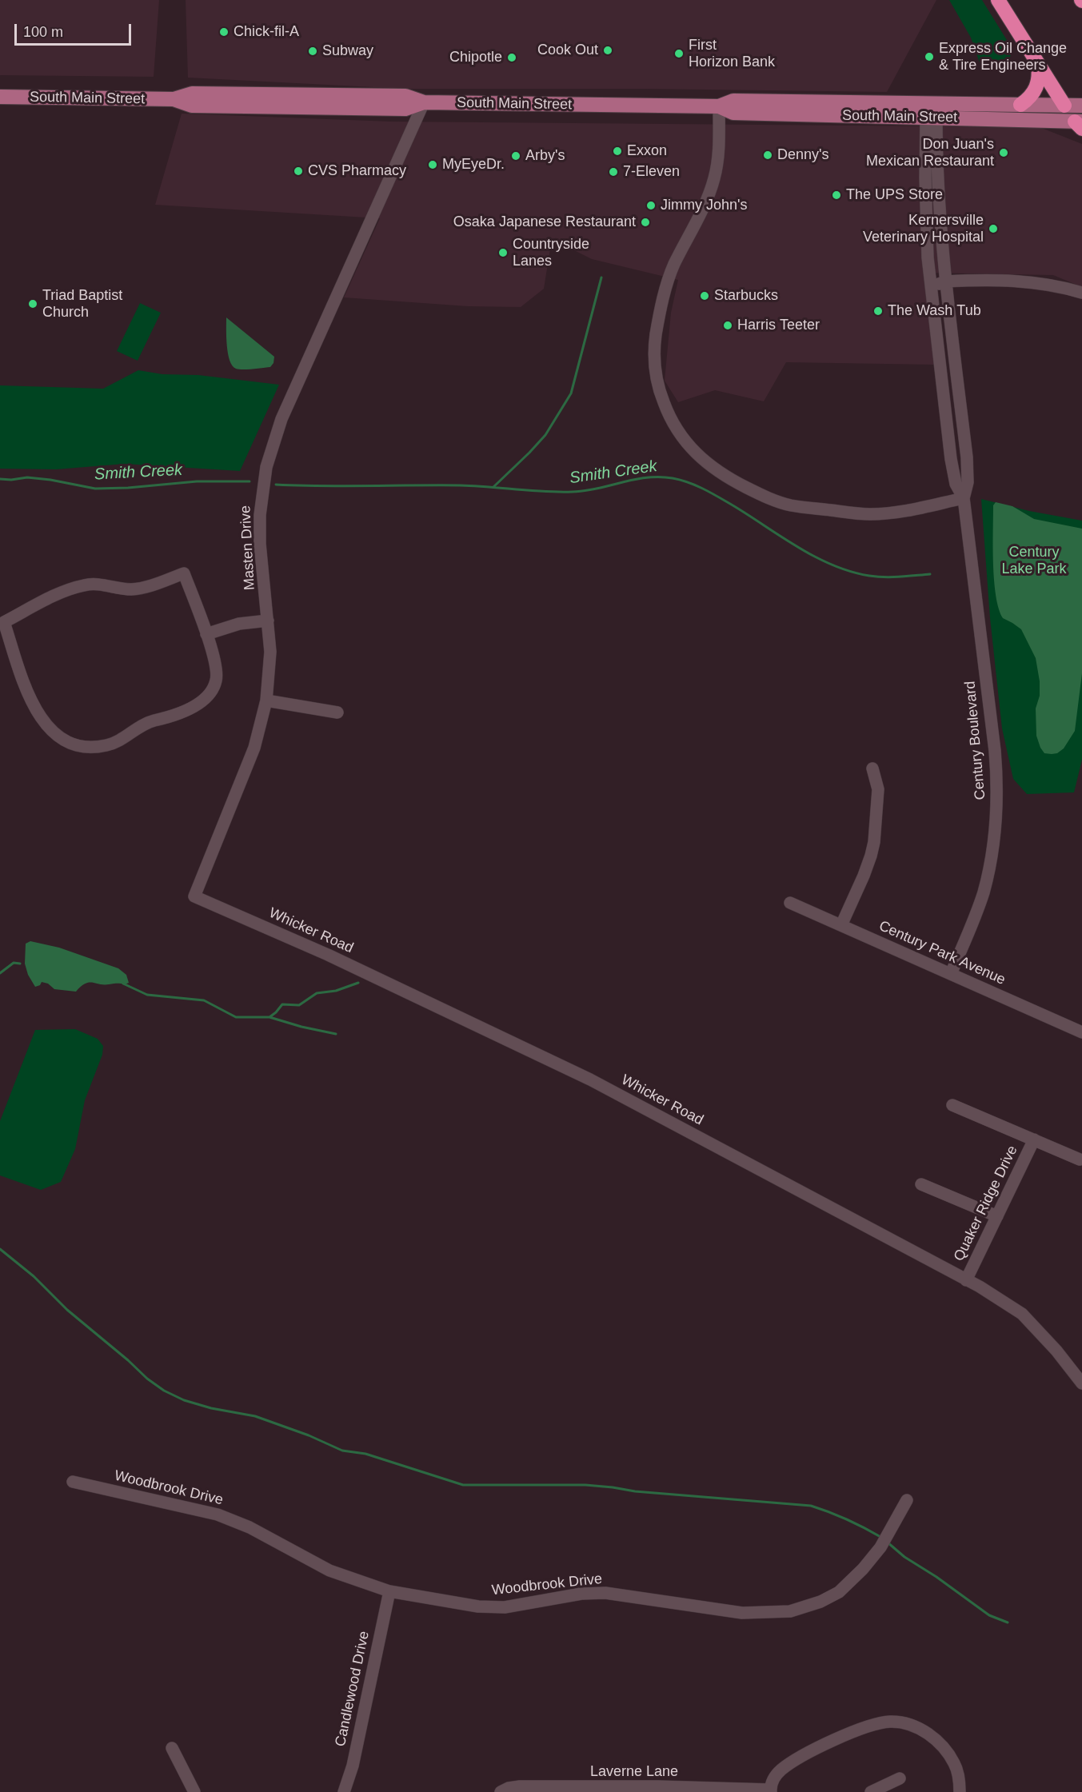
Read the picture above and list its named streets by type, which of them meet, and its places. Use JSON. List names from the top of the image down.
{
  "streets": {
    "main road": ["South Main Street"],
    "street": [
      "Masten Drive",
      "Century Boulevard",
      "Whicker Road",
      "Century Park Avenue",
      "Quaker Ridge Drive",
      "Woodbrook Drive",
      "Candlewood Drive",
      "Laverne Lane"
    ]
  },
  "crossings": [
    ["South Main Street", "Masten Drive"],
    ["South Main Street", "Century Boulevard"],
    ["Masten Drive", "Whicker Road"],
    ["Century Boulevard", "Century Park Avenue"],
    ["Whicker Road", "Quaker Ridge Drive"],
    ["Woodbrook Drive", "Candlewood Drive"]
  ],
  "water": ["Smith Creek"],
  "parks": ["Century Lake Park"],
  "places": [
    "Chick-fil-A",
    "Cook Out",
    "Subway",
    "First Horizon Bank",
    "Express Oil Change & Tire Engineers",
    "Chipotle",
    "Exxon",
    "Don Juan's Mexican Restaurant",
    "Denny's",
    "Arby's",
    "MyEyeDr.",
    "CVS Pharmacy",
    "7-Eleven",
    "The UPS Store",
    "Jimmy John's",
    "Osaka Japanese Restaurant",
    "Kernersville Veterinary Hospital",
    "Countryside Lanes",
    "Starbucks",
    "Triad Baptist Church",
    "The Wash Tub",
    "Harris Teeter"
  ],
  "scale_bar": "100 m"
}
